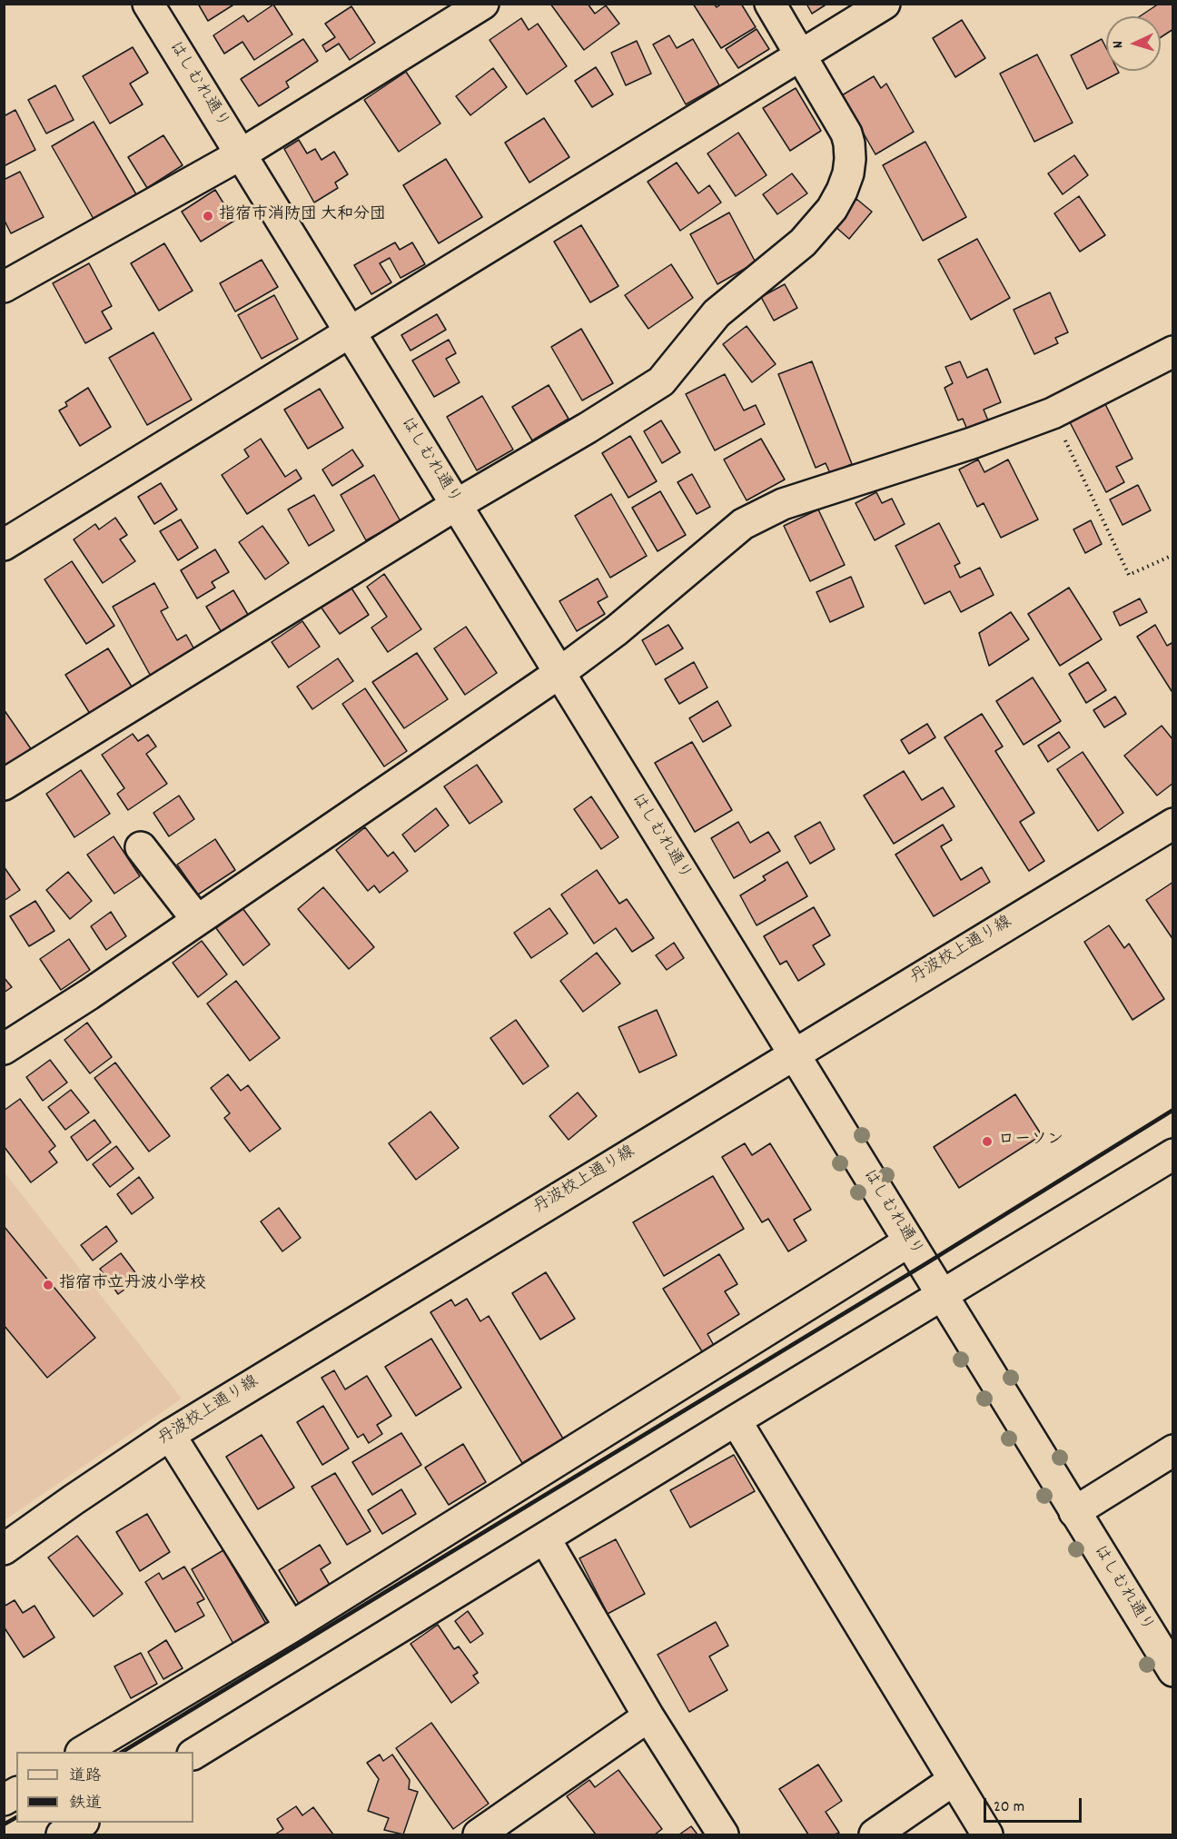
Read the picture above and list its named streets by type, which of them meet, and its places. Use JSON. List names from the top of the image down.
{
  "streets": {
    "street": ["はしむれ通り", "丹波校上通り線"]
  },
  "crossings": [
    ["はしむれ通り", "丹波校上通り線"]
  ],
  "places": ["指宿市消防団 大和分団", "ローソン", "指宿市立丹波小学校"],
  "legend": ["道路", "鉄道"],
  "scale_bar": "20 m",
  "north": "left"
}
